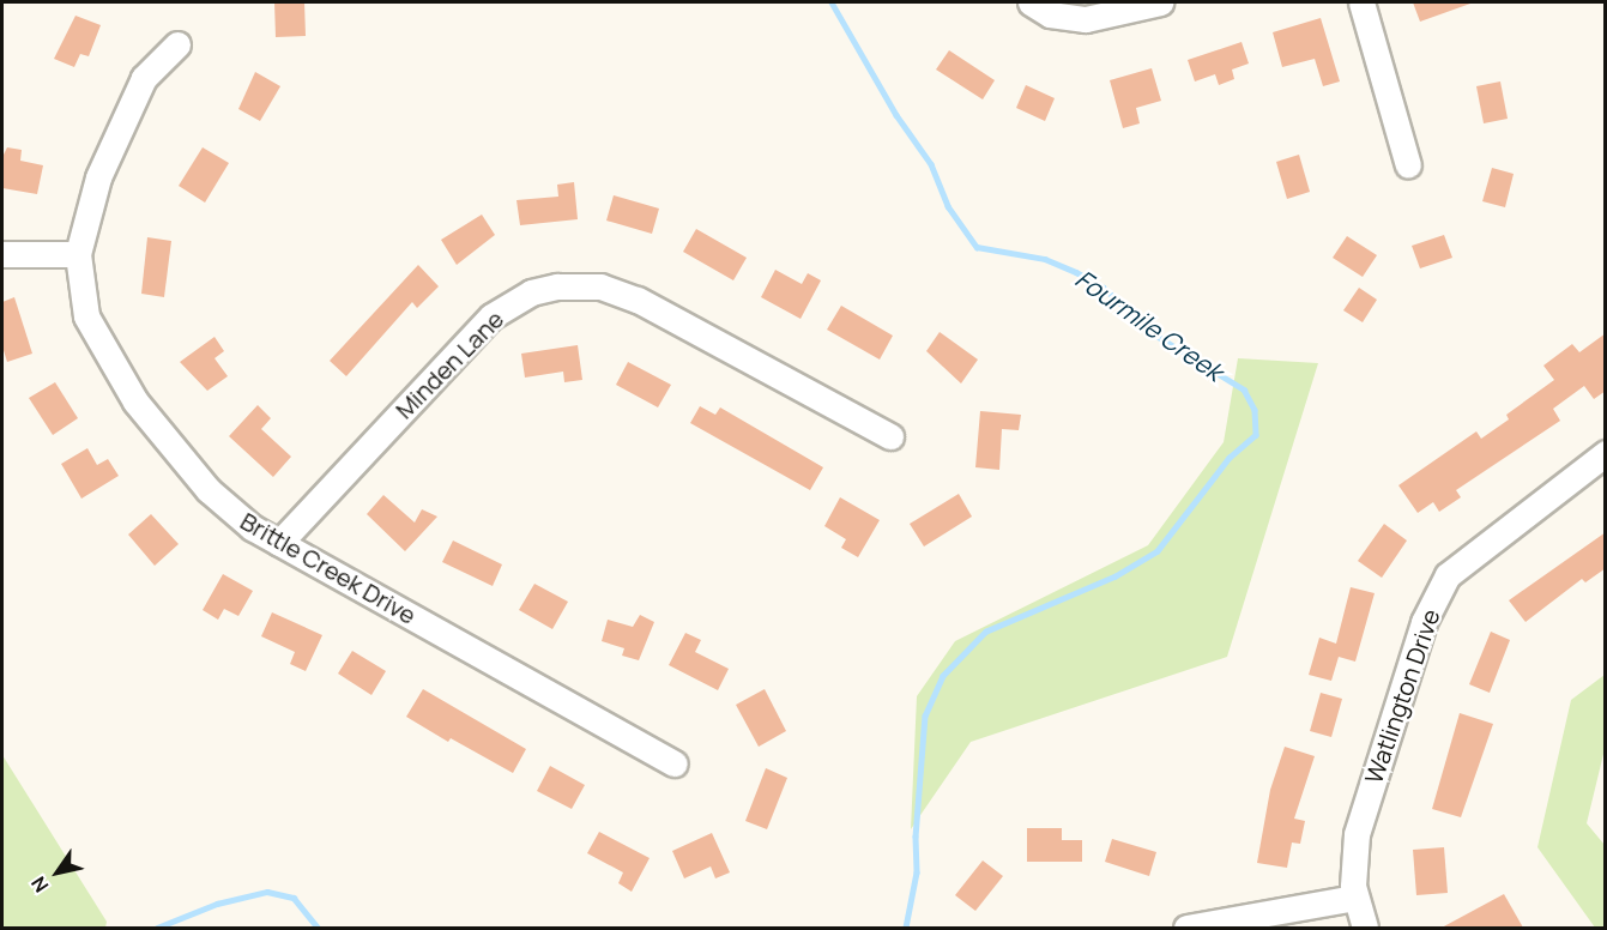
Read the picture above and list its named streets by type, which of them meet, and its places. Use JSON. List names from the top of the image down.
{
  "streets": {
    "street": ["Minden Lane", "Brittle Creek Drive", "Watlington Drive"]
  },
  "crossings": [
    ["Minden Lane", "Brittle Creek Drive"]
  ],
  "water": ["Fourmile Creek"],
  "north": "bottom left"
}
